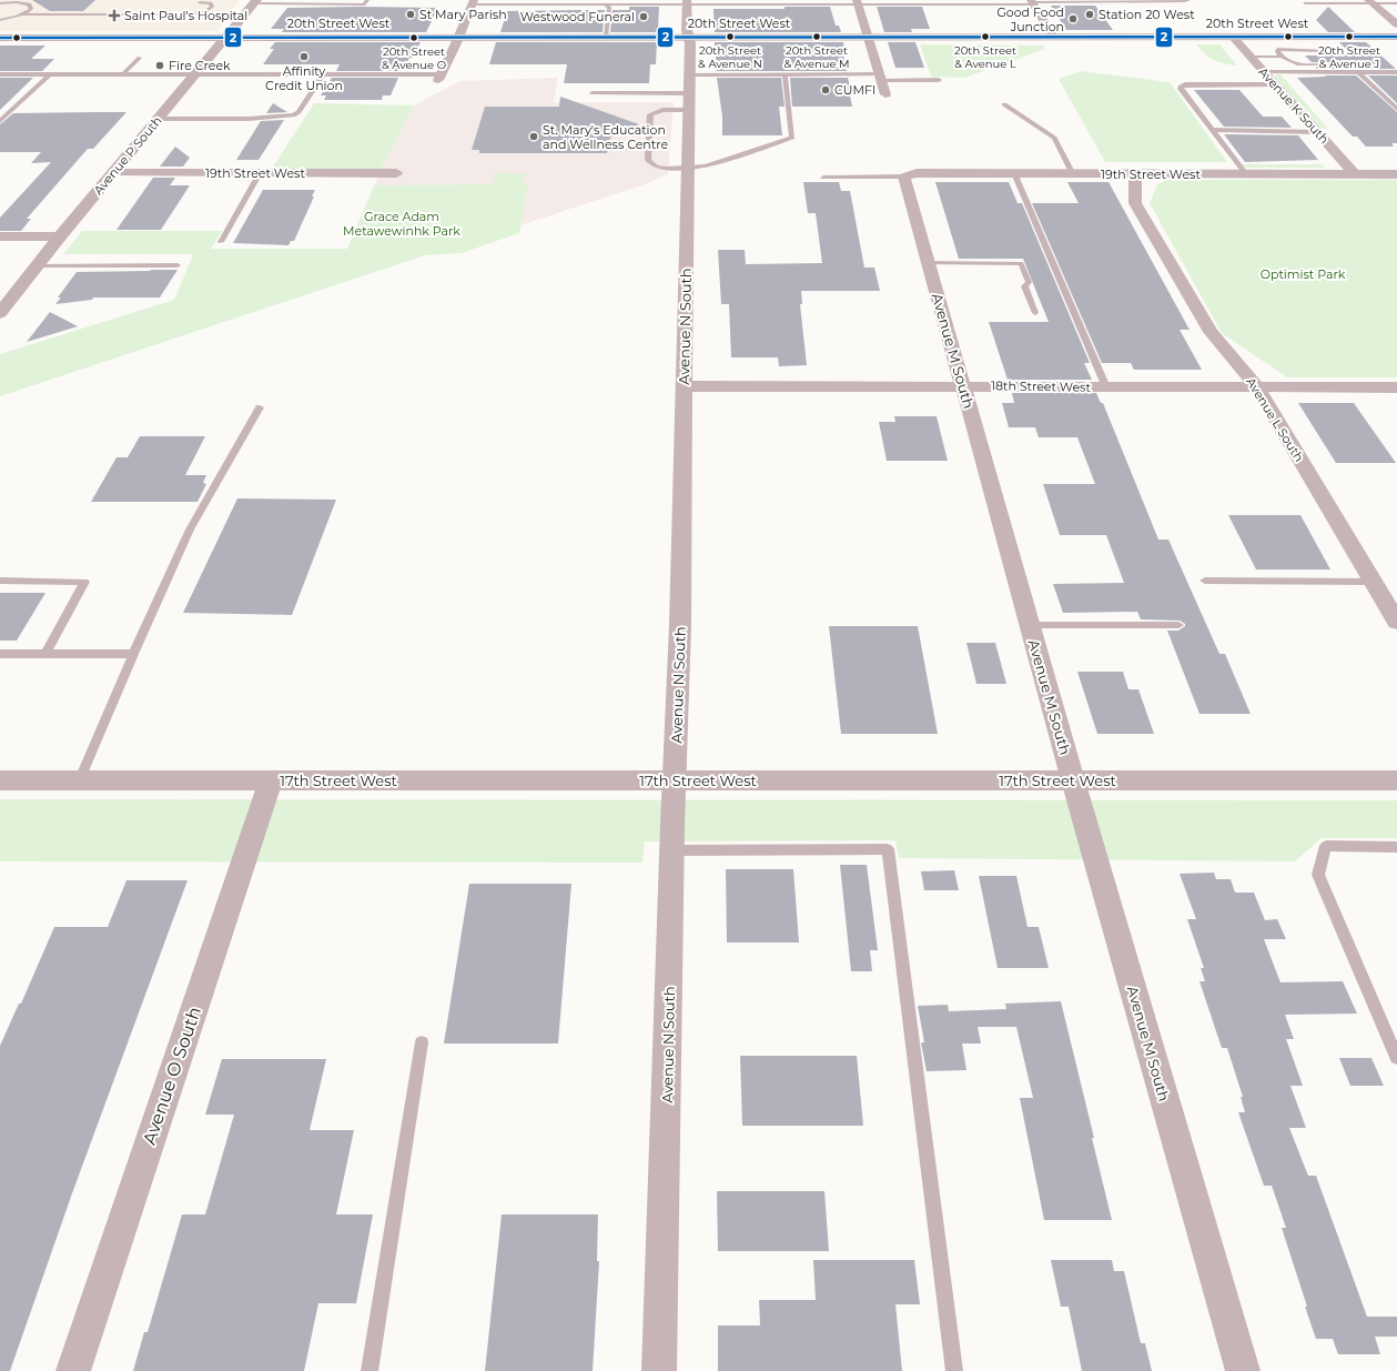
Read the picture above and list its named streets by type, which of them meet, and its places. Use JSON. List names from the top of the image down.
{
  "streets": {
    "main road": ["20th Street West", "Avenue P South"],
    "street": [
      "Avenue K South",
      "19th Street West",
      "Avenue N South",
      "Avenue M South",
      "18th Street West",
      "Avenue L South",
      "17th Street West",
      "Avenue O South"
    ]
  },
  "crossings": [
    ["20th Street West", "Avenue K South"],
    ["20th Street West", "Avenue P South"],
    ["20th Street West", "Avenue N South"],
    ["Avenue K South", "19th Street West"],
    ["Avenue P South", "19th Street West"],
    ["19th Street West", "Avenue M South"],
    ["19th Street West", "Avenue L South"],
    ["Avenue N South", "18th Street West"],
    ["Avenue N South", "17th Street West"],
    ["Avenue M South", "18th Street West"],
    ["Avenue M South", "17th Street West"],
    ["18th Street West", "Avenue L South"],
    ["17th Street West", "Avenue O South"]
  ],
  "parks": ["Grace Adam Metawewinhk Park", "Optimist Park"],
  "places": {
    "other": [
      "St Mary Parish",
      "Station 20 West",
      "Westwood Funeral",
      "Good Food Junction",
      "20th Street & Avenue N",
      "20th Street & Avenue M",
      "20th Street & Avenue L",
      "20th Street & Avenue J",
      "20th Street & Avenue O",
      "Affinity Credit Union",
      "Fire Creek",
      "CUMFI",
      "St. Mary's Education and Wellness Centre"
    ],
    "health": ["Saint Paul's Hospital"]
  },
  "lines": ["transit line 2"]
}
